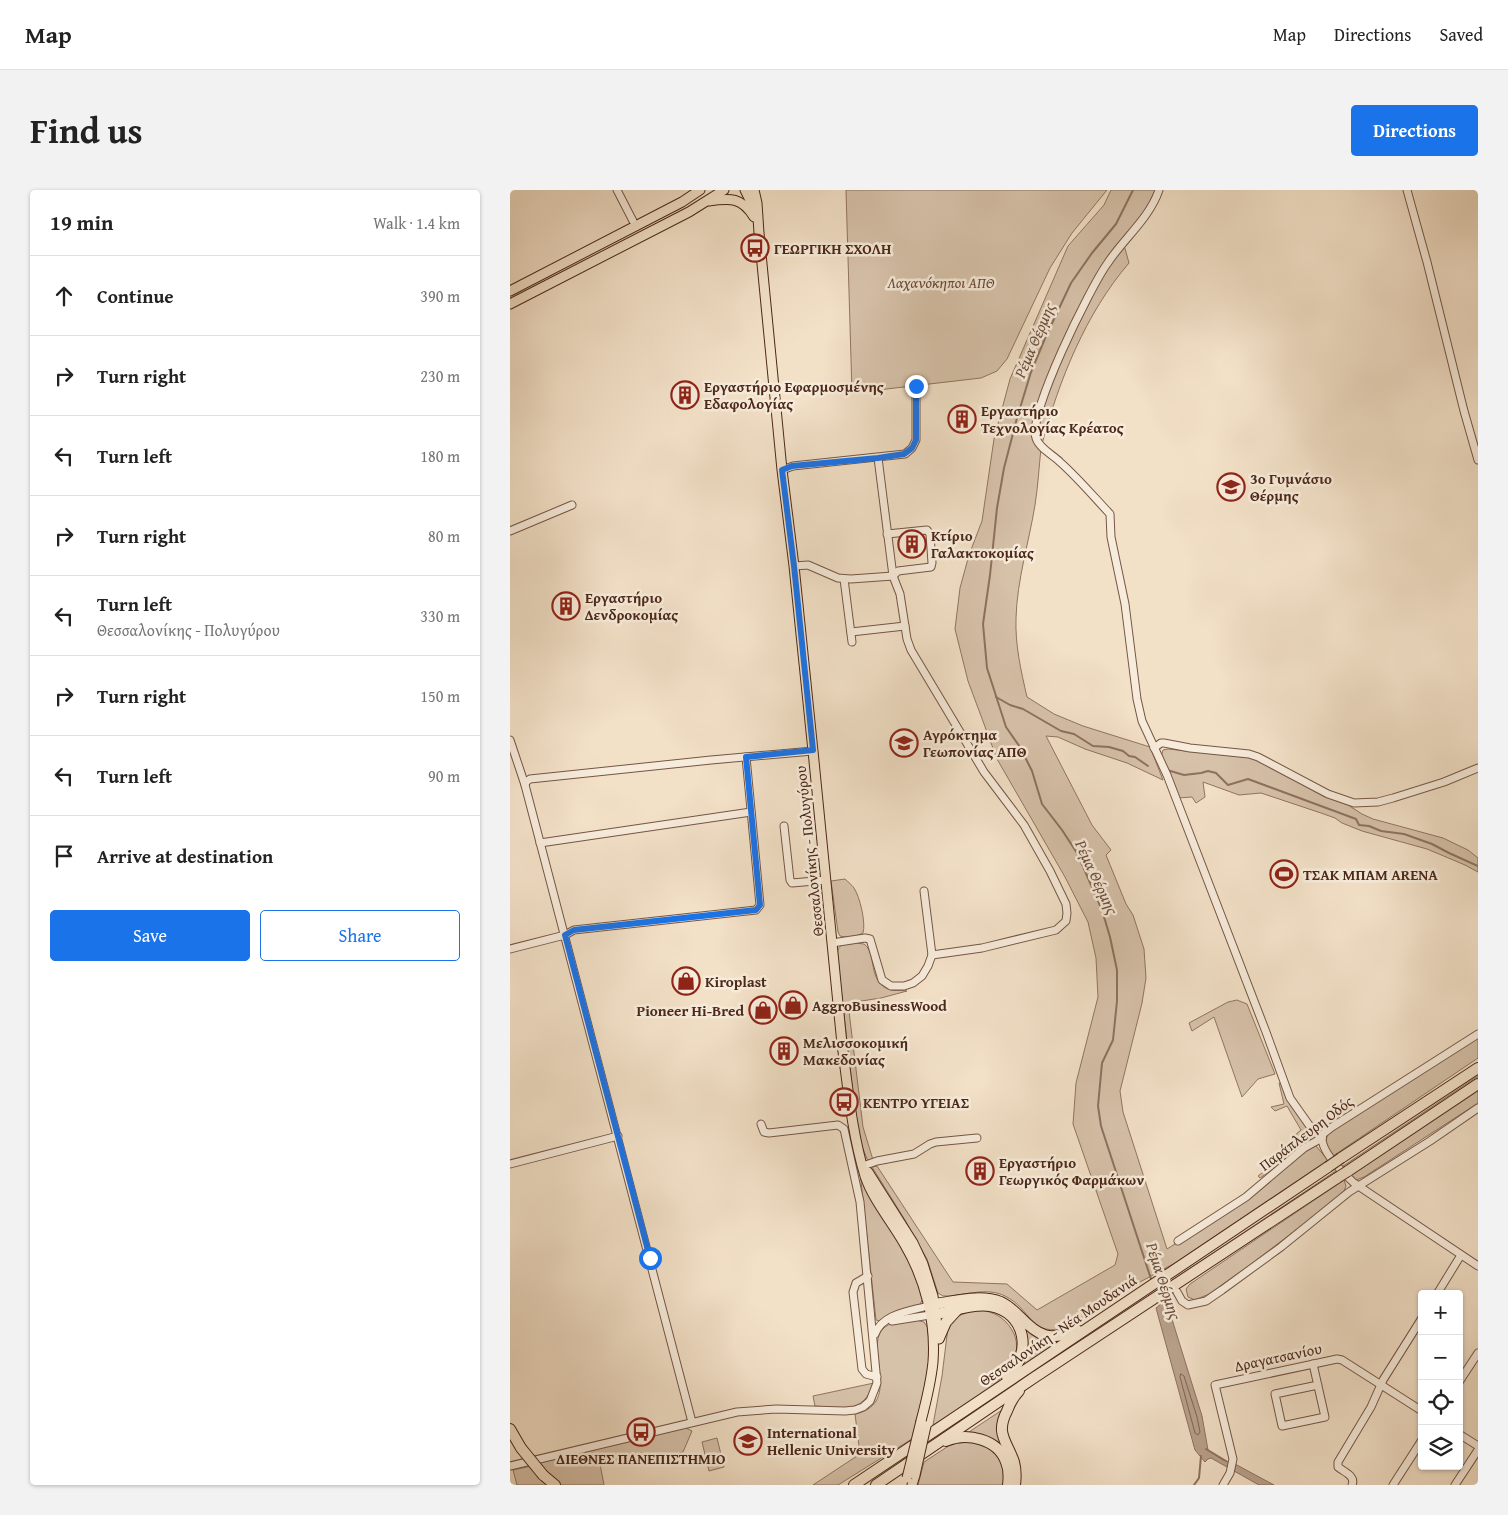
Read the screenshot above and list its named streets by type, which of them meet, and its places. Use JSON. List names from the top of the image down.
{
  "streets": {
    "highway": ["Θεσσαλονίκη - Νέα Μουδανιά"],
    "main road": ["Θεσσαλονίκης - Πολυγύρου"],
    "street": ["Παράπλευρη Οδός", "Δραγατσανίου"]
  },
  "water": ["Ρέμα Θέρμης"],
  "parks": ["Λαχανόκηποι ΑΠΘ"],
  "places": {
    "bus stop": ["ΓΕΩΡΓΙΚΗ ΣΧΟΛΗ", "ΚΕΝΤΡΟ ΥΓΕΙΑΣ", "ΔΙΕΘΝΕΣ ΠΑΝΕΠΙΣΤΗΜΙΟ"],
    "building": [
      "Εργαστήριο Εφαρμοσμένης Εδαφολογίας",
      "Εργαστήριο Τεχνολογίας Κρέατος",
      "Κτίριο Γαλακτοκομίας",
      "Εργαστήριο Δενδροκομίας",
      "Μελισσοκομική Μακεδονίας",
      "Εργαστήριο Γεωργικός Φαρμάκων"
    ],
    "school or university": ["3ο Γυμνάσιο Θέρμης", "Αγρόκτημα Γεωπονίας ΑΠΘ", "International Hellenic University"],
    "sports": ["ΤΣΑΚ ΜΠΑΜ ARENA"],
    "shop": ["Kiroplast", "AggroBusinessWood", "Pioneer Hi-Bred"]
  },
  "page": {
    "header": "Map",
    "nav": ["Map", "Directions", "Saved"],
    "title": "Find us",
    "buttons": [
      "Directions",
      ["Save", "Share"]
    ],
    "heading": ["19 min", "Walk · 1.4 km"],
    "list": [
      ["Continue", "390 m"],
      ["Turn right", "230 m"],
      ["Turn left", "180 m"],
      ["Turn right", "80 m"],
      ["Turn left", "Θεσσαλονίκης - Πολυγύρου", "330 m"],
      ["Turn right", "150 m"],
      ["Turn left", "90 m"],
      "Arrive at destination"
    ],
    "map_buttons": ["+", "−"]
  }
}
